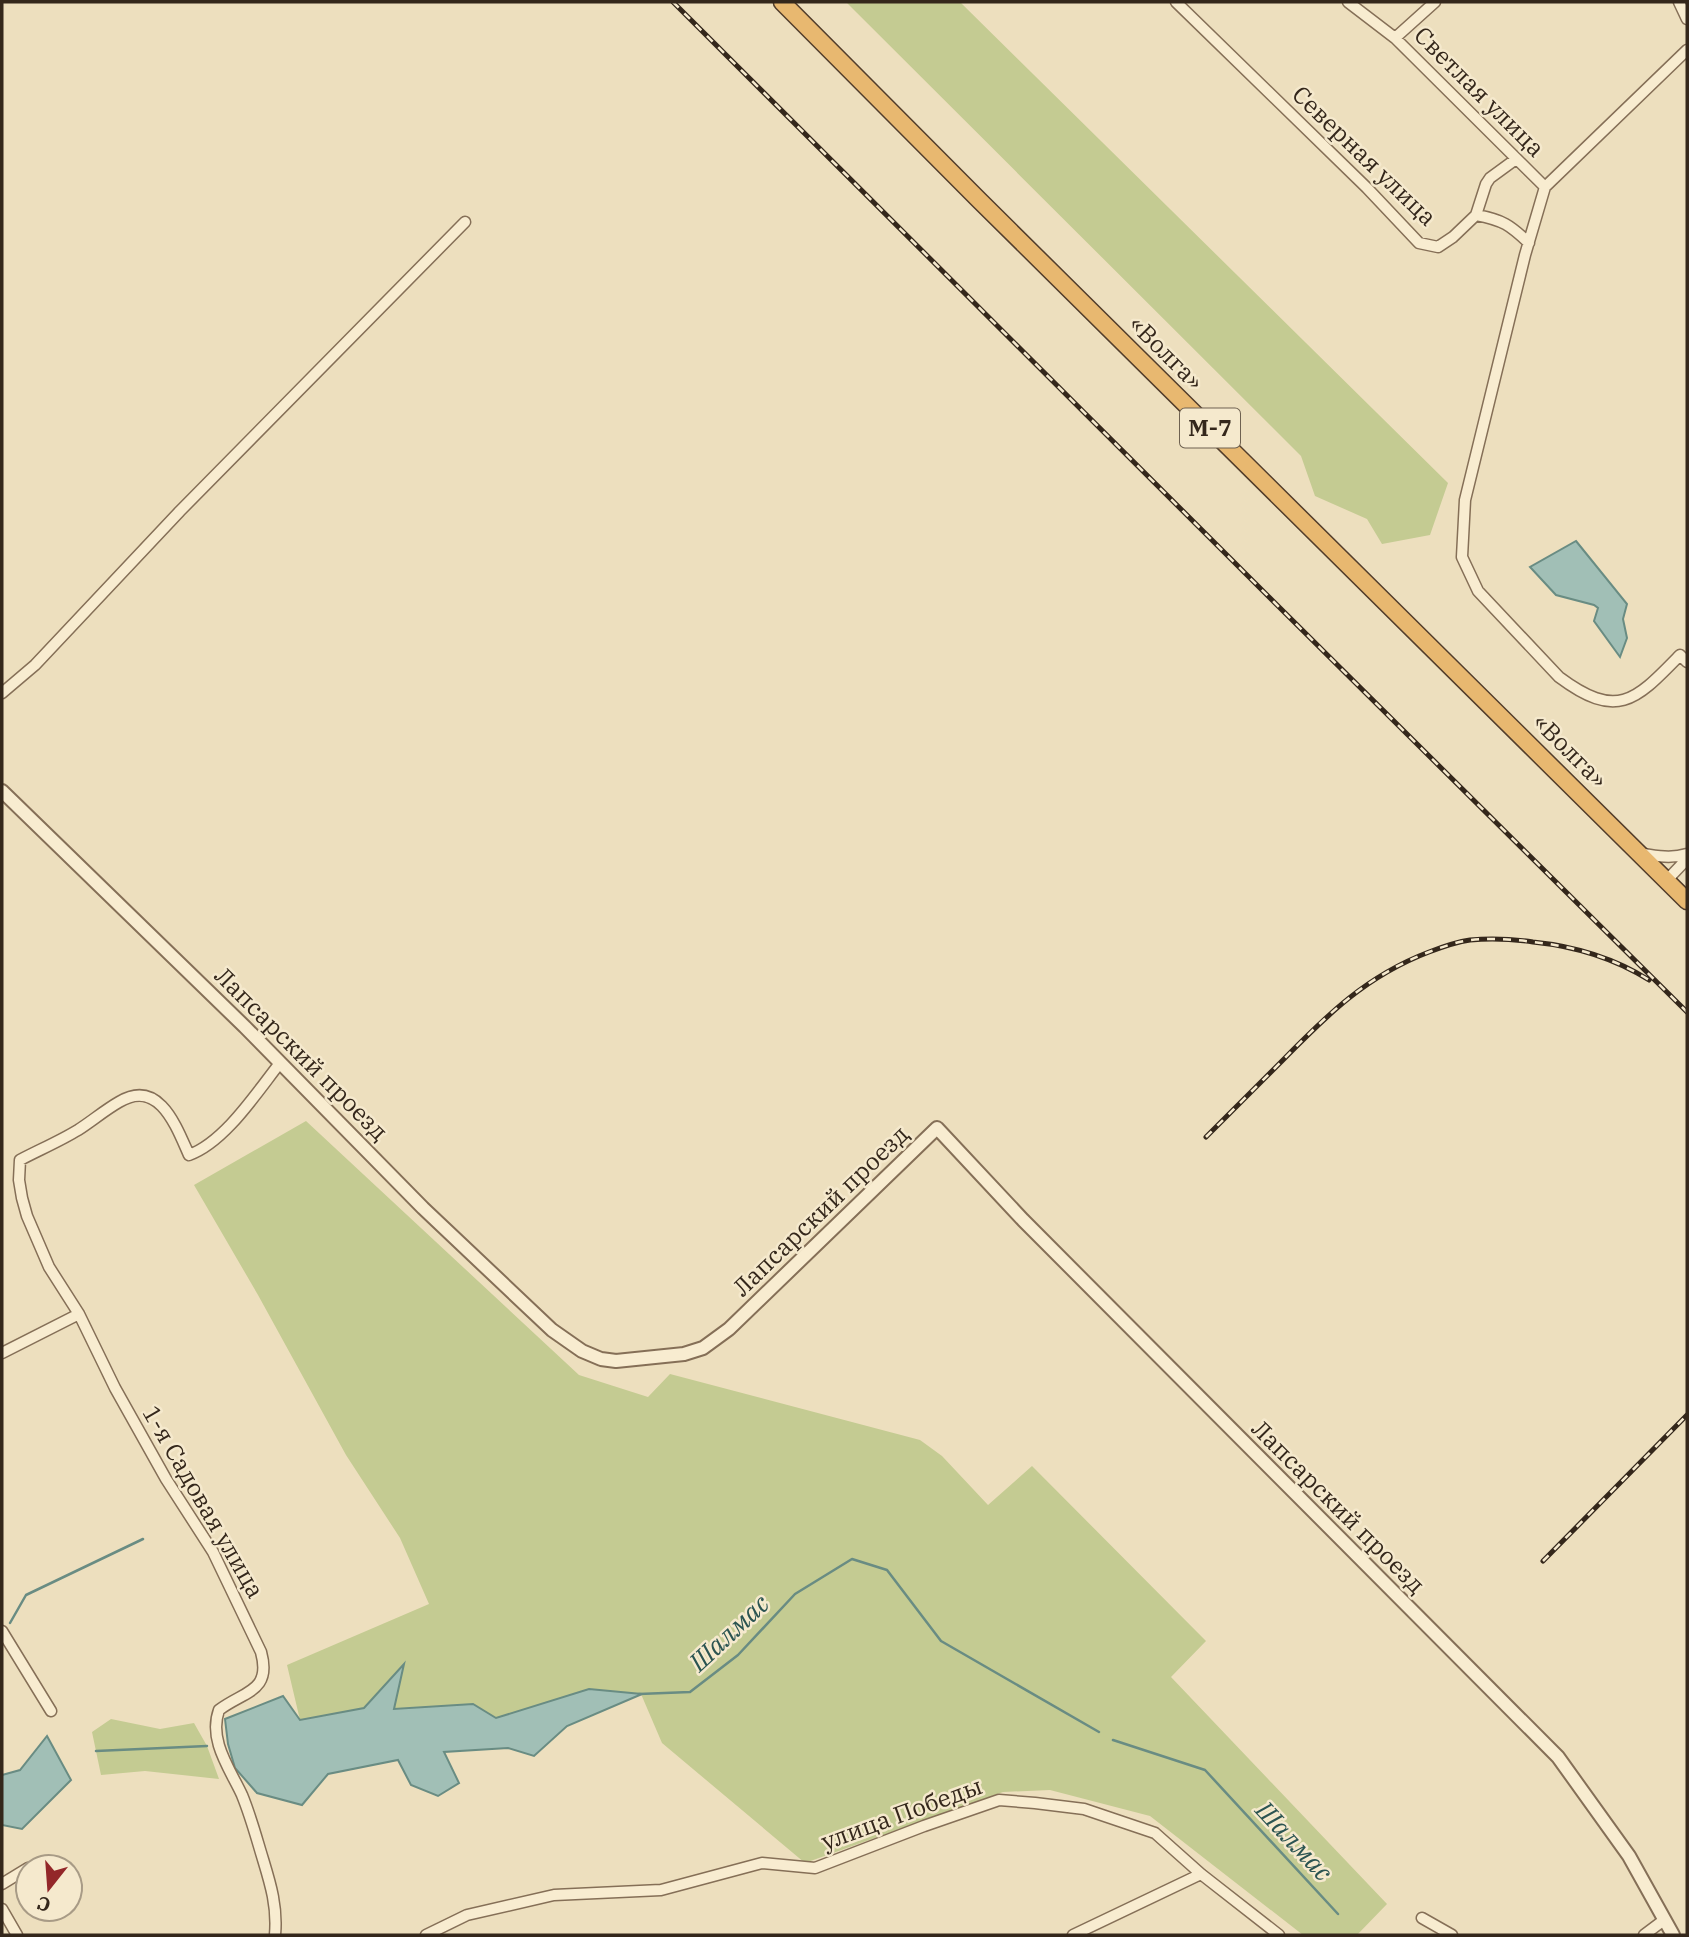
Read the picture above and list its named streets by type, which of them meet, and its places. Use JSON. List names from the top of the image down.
{
  "streets": {
    "highway": ["«Волга»", "М-7"],
    "street": [
      "Светлая улица",
      "Северная улица",
      "Лапсарский проезд",
      "1-я Садовая улица",
      "улица Победы"
    ]
  },
  "crossings": [
    ["Светлая улица", "Северная улица"],
    ["Лапсарский проезд", "1-я Садовая улица"]
  ],
  "water": ["Шалмас"],
  "north": "bottom"
}
